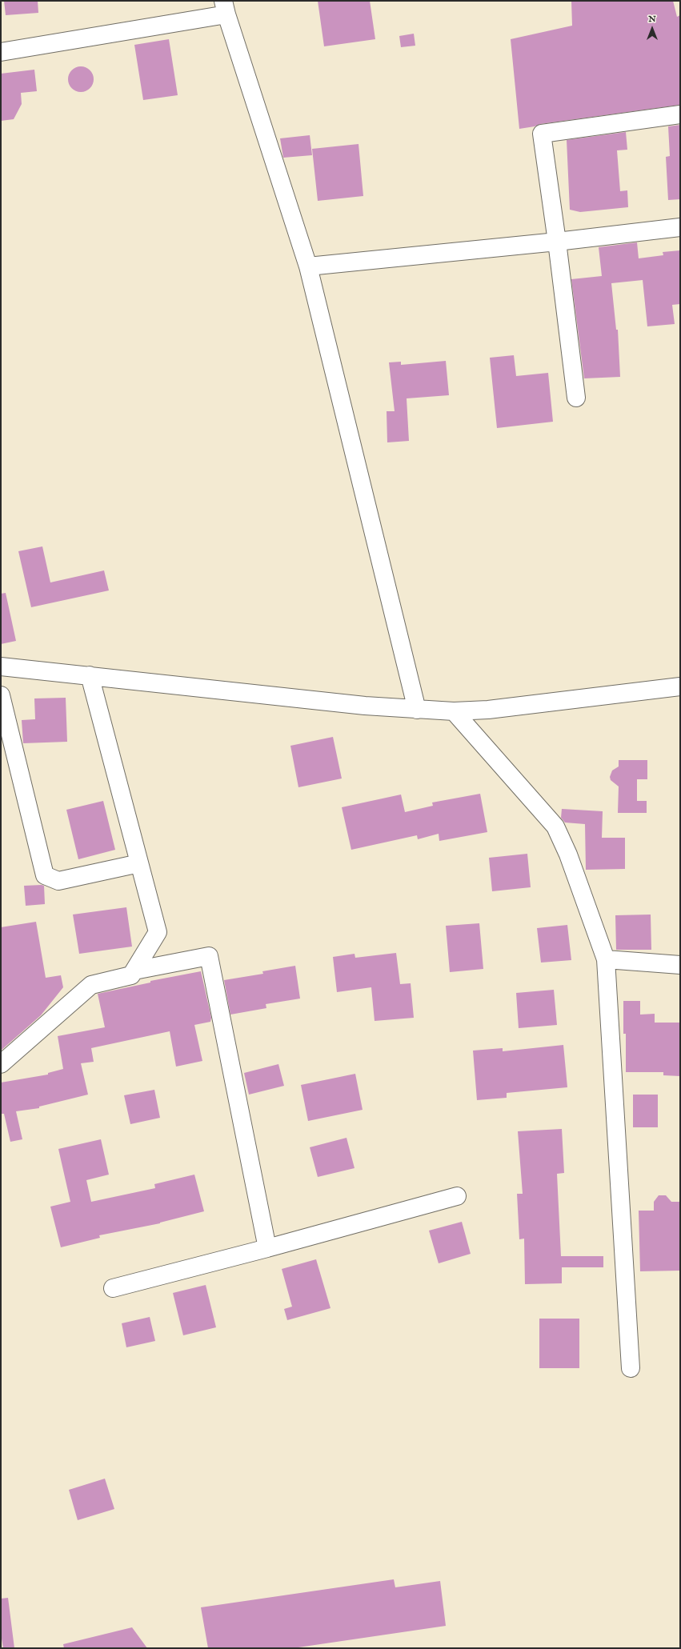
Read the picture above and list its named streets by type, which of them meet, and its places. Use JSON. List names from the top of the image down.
{
  "north": "top"
}
